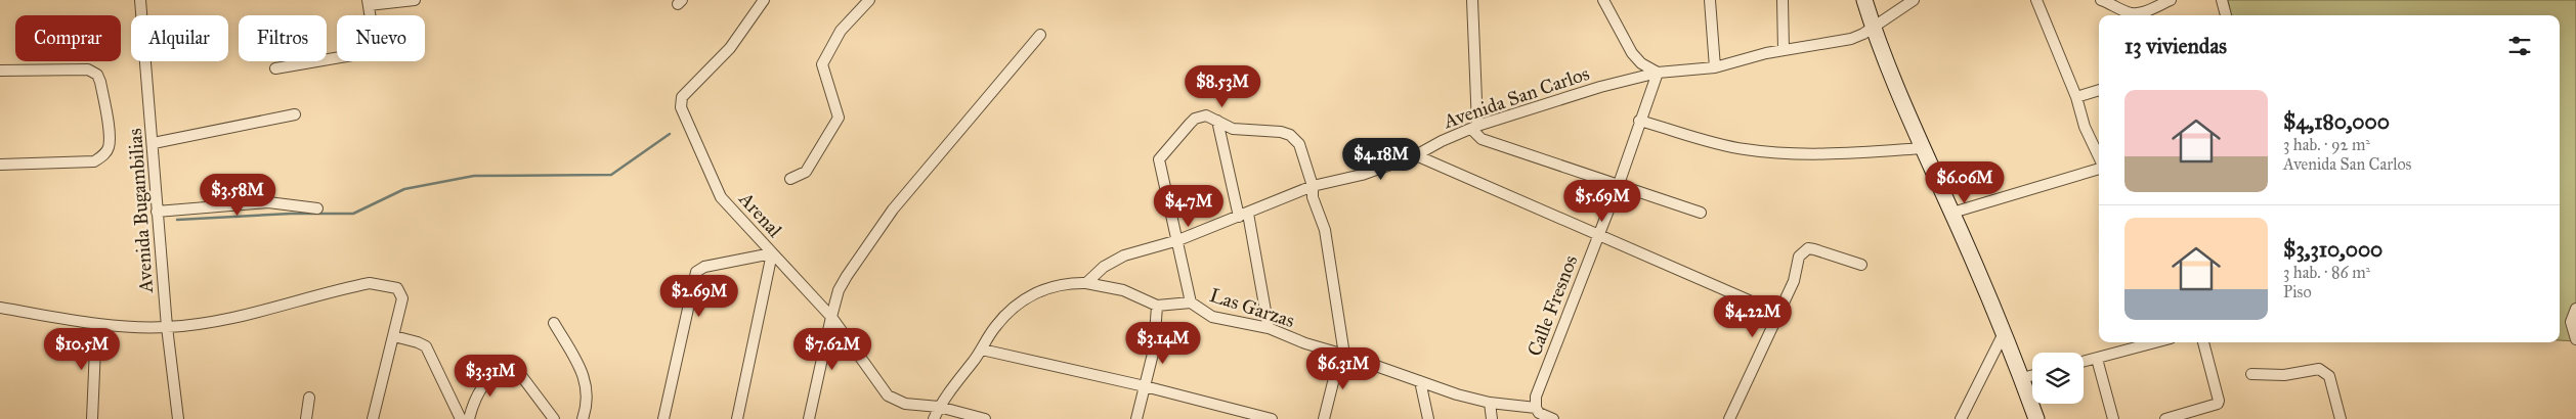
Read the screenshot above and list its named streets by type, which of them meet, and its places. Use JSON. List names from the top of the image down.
{
  "streets": {
    "street": [
      "Avenida San Carlos",
      "Avenida Bugambilias",
      "Arenal",
      "Calle Fresnos",
      "Las Garzas"
    ]
  },
  "crossings": [
    ["Avenida San Carlos", "Calle Fresnos"],
    ["Avenida San Carlos", "Las Garzas"],
    ["Calle Fresnos", "Las Garzas"]
  ],
  "page": {
    "chip": [
      "Comprar",
      "Alquilar",
      "Filtros",
      "Nuevo"
    ],
    "heading": "13 viviendas",
    "price": [
      "$8.53M",
      "$4.18M",
      "$6.06M",
      "$3.58M",
      "$5.69M",
      "$4.7M",
      "$2.69M",
      "$4.22M",
      "$3.14M",
      "$10.5M",
      "$7.62M",
      "$6.31M",
      "$3.31M"
    ],
    "list": [
      {
        "name": "$4,180,000",
        "note": "3 hab. · 92 m² · Avenida San Carlos"
      },
      {
        "name": "$3,310,000",
        "note": "3 hab. · 86 m² · Piso"
      }
    ]
  }
}
